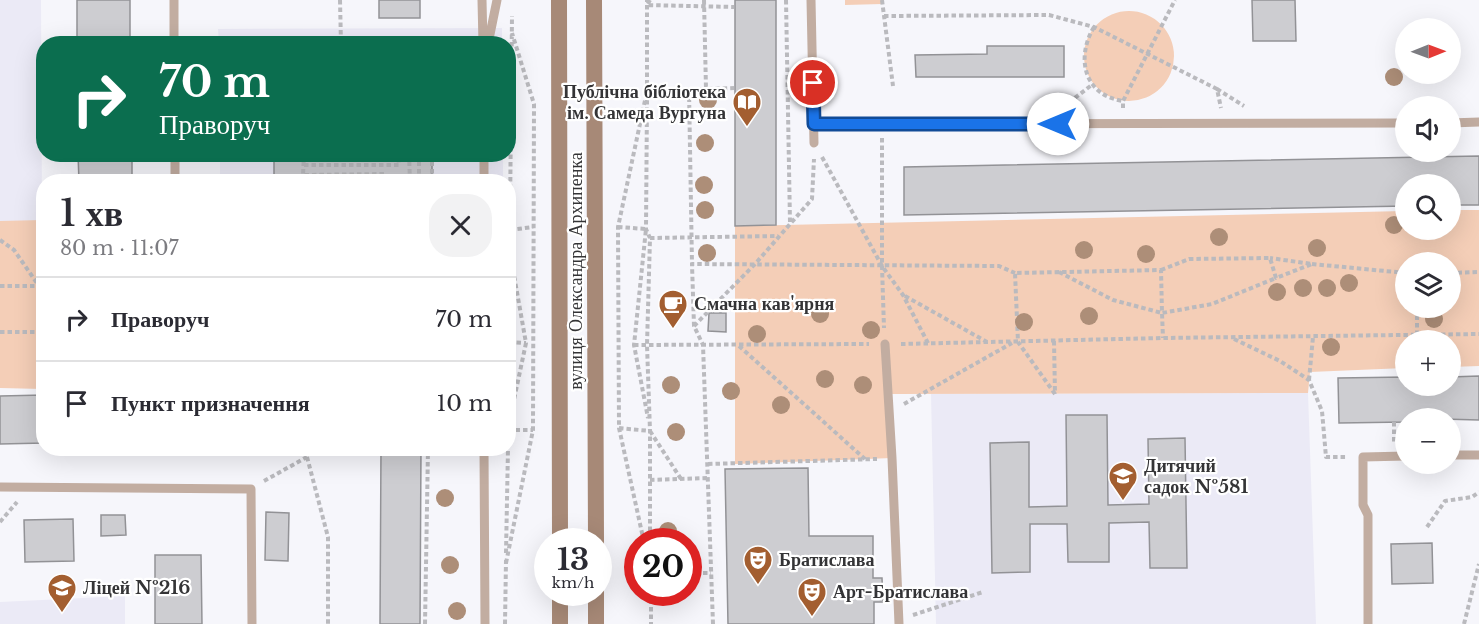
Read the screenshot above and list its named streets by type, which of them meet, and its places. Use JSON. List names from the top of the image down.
{
  "streets": {
    "main road": ["вулиця Олександра Архипенка"]
  },
  "places": {
    "library": ["Публічна бібліотека ім. Самеда Вургуна"],
    "cafe": ["Смачна кав'ярня"],
    "school or university": ["Дитячий садок №581", "Ліцей №216"],
    "theatre": ["Братислава", "Арт-Братислава"]
  },
  "north": "right",
  "page": {
    "map_buttons": ["+", "−"],
    "turn": ["70 m", "Праворуч"],
    "heading": ["1 хв", "80 m · 11:07"],
    "list": [
      {
        "name": "Праворуч",
        "value": "70 m"
      },
      {
        "name": "Пункт призначення",
        "value": "10 m"
      }
    ],
    "speed": "13 km/h",
    "limit": "20"
  }
}
